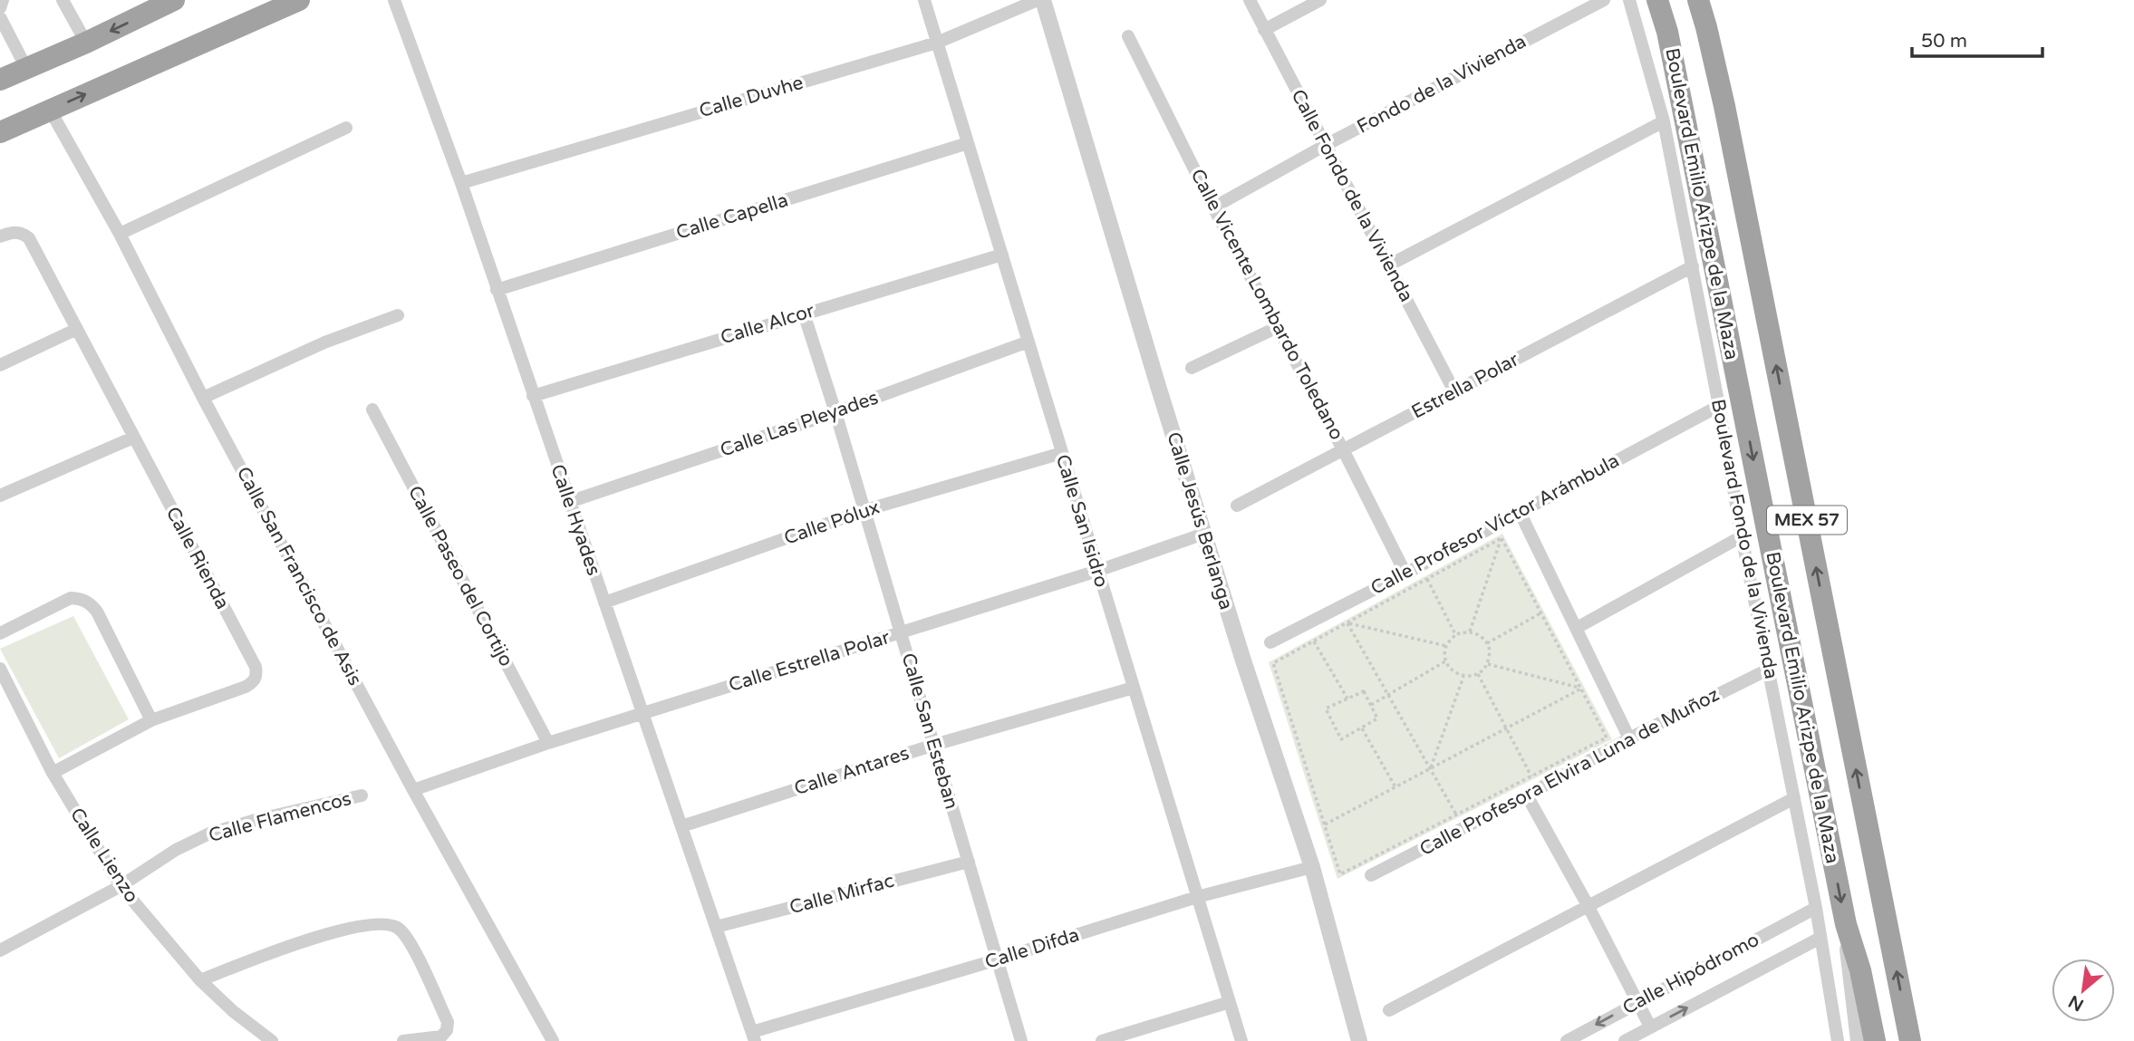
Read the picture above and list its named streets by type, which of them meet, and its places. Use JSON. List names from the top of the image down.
{
  "streets": {
    "highway": ["Boulevard Emilio Arizpe de la Maza", "MEX 57"],
    "street": [
      "Fondo de la Vivienda",
      "Calle Duvhe",
      "Calle Fondo de la Vivienda",
      "Calle Capella",
      "Calle Vicente Lombardo Toledano",
      "Calle Alcor",
      "Estrella Polar",
      "Calle Las Pleyades",
      "Calle Hyades",
      "Calle San Isidro",
      "Calle Jesús Berlanga",
      "Calle Pólux",
      "Calle Profesor Víctor Arámbula",
      "Boulevard Fondo de la Vivienda",
      "Calle Rienda",
      "Calle San Francisco de Asis",
      "Calle Paseo del Cortijo",
      "Calle Estrella Polar",
      "Calle San Esteban",
      "Calle Antares",
      "Calle Profesora Elvira Luna de Muñoz",
      "Calle Flamencos",
      "Calle Lienzo",
      "Calle Mirfac",
      "Calle Difda",
      "Calle Hipódromo"
    ]
  },
  "crossings": [
    ["Fondo de la Vivienda", "Calle Fondo de la Vivienda"],
    ["Fondo de la Vivienda", "Calle Vicente Lombardo Toledano"],
    ["Calle Duvhe", "Calle Hyades"],
    ["Calle Duvhe", "Calle San Isidro"],
    ["Calle Fondo de la Vivienda", "Estrella Polar"],
    ["Calle Capella", "Calle Hyades"],
    ["Calle Capella", "Calle San Isidro"],
    ["Calle Vicente Lombardo Toledano", "Estrella Polar"],
    ["Calle Vicente Lombardo Toledano", "Calle Profesor Víctor Arámbula"],
    ["Calle Alcor", "Calle Hyades"],
    ["Calle Alcor", "Calle San Isidro"],
    ["Calle Alcor", "Calle San Esteban"],
    ["Estrella Polar", "Boulevard Fondo de la Vivienda"],
    ["Calle Las Pleyades", "Calle Hyades"],
    ["Calle Las Pleyades", "Calle San Isidro"],
    ["Calle Las Pleyades", "Calle San Esteban"],
    ["Calle Hyades", "Calle Pólux"],
    ["Calle Hyades", "Calle Estrella Polar"],
    ["Calle Hyades", "Calle Antares"],
    ["Calle Hyades", "Calle Mirfac"],
    ["Calle Hyades", "Calle Difda"],
    ["Calle San Isidro", "Calle Pólux"],
    ["Calle San Isidro", "Calle Estrella Polar"],
    ["Calle San Isidro", "Calle Antares"],
    ["Calle San Isidro", "Calle Difda"],
    ["Calle Jesús Berlanga", "Calle Estrella Polar"],
    ["Calle Jesús Berlanga", "Calle Difda"],
    ["Calle Pólux", "Calle San Esteban"],
    ["Calle Profesor Víctor Arámbula", "Boulevard Fondo de la Vivienda"],
    ["Boulevard Fondo de la Vivienda", "Calle Profesora Elvira Luna de Muñoz"],
    ["Boulevard Fondo de la Vivienda", "Calle Hipódromo"],
    ["Calle Rienda", "Calle Lienzo"],
    ["Calle San Francisco de Asis", "Calle Estrella Polar"],
    ["Calle Paseo del Cortijo", "Calle Estrella Polar"],
    ["Calle Estrella Polar", "Calle San Esteban"],
    ["Calle San Esteban", "Calle Antares"],
    ["Calle San Esteban", "Calle Mirfac"],
    ["Calle San Esteban", "Calle Difda"],
    ["Calle Flamencos", "Calle Lienzo"]
  ],
  "scale_bar": "50 m",
  "north": "bottom left"
}
